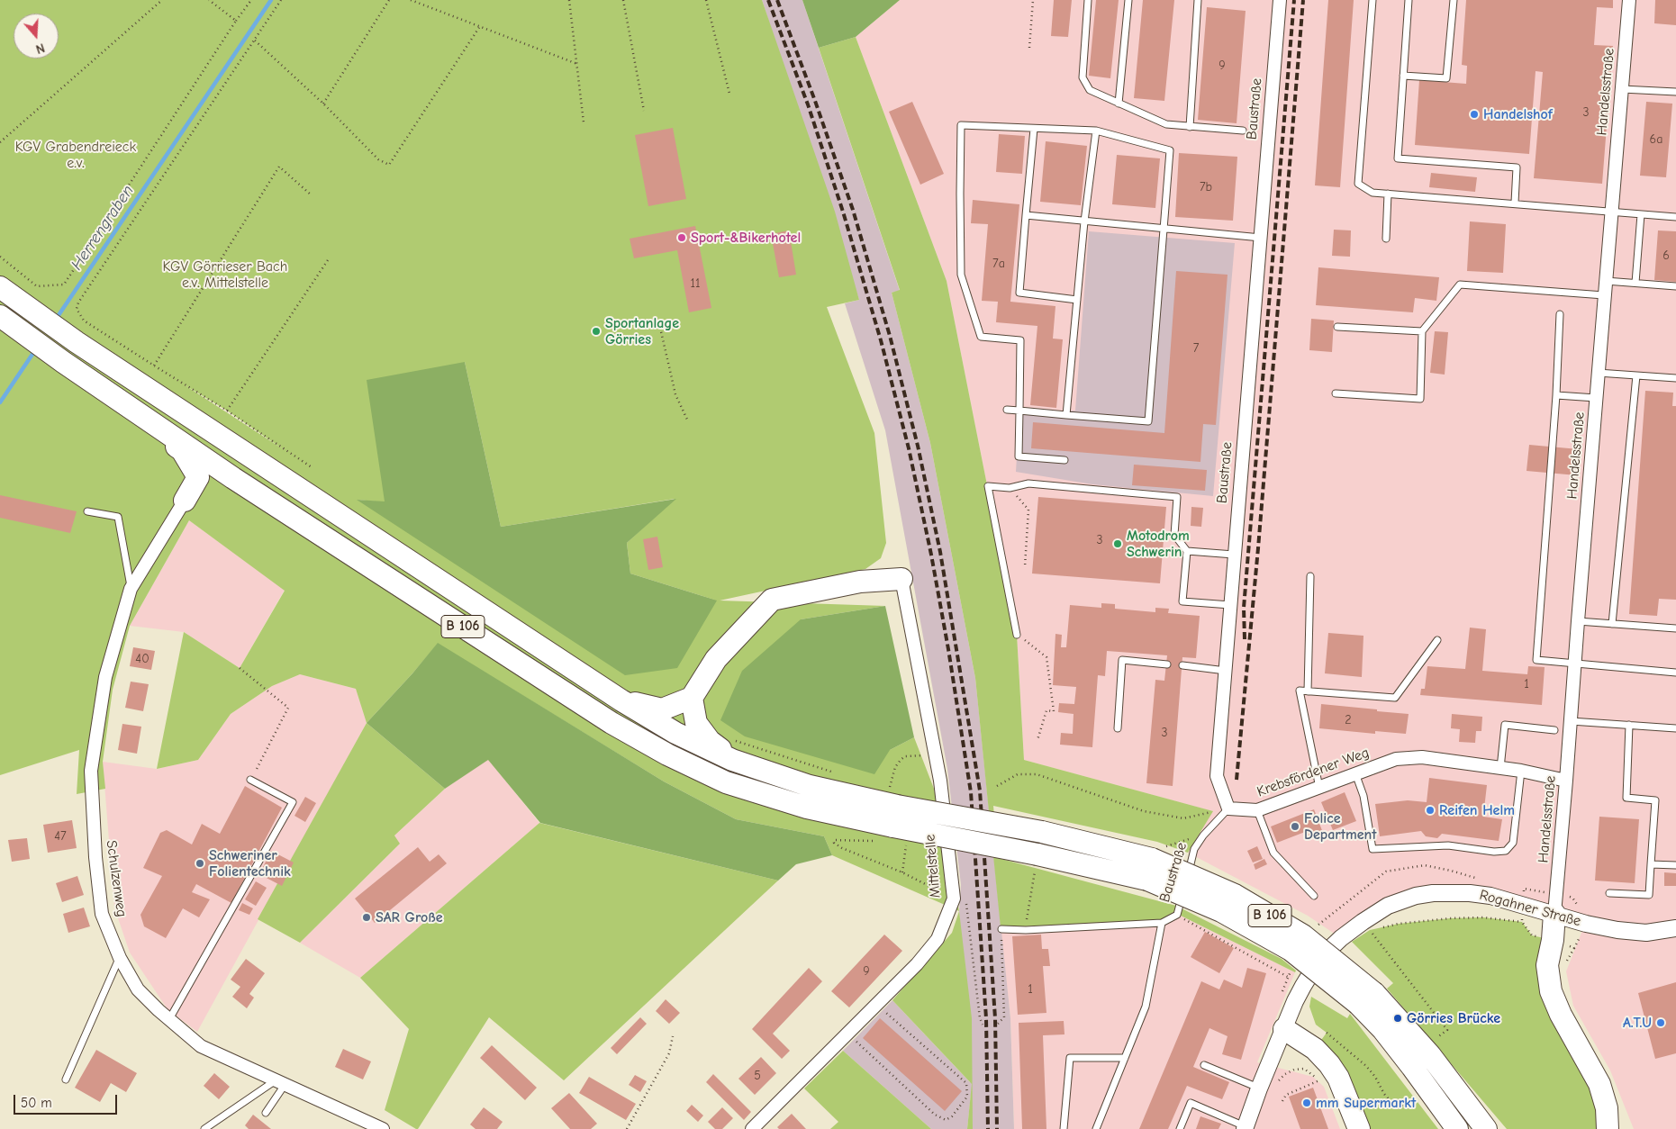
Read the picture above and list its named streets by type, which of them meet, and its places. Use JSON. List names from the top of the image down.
{
  "streets": {
    "highway": ["B 106"],
    "street": [
      "Handelsstraße",
      "Baustraße",
      "Krebsfördener Weg",
      "Mittelstelle",
      "Schulzenweg",
      "Rogahner Straße"
    ]
  },
  "crossings": [
    ["Handelsstraße", "Krebsfördener Weg"],
    ["Handelsstraße", "Rogahner Straße"],
    ["Baustraße", "Krebsfördener Weg"]
  ],
  "water": ["Herrengraben"],
  "parks": ["KGV Grabendreieck e.v.", "KGV Görrieser Bach e.v. Mittelstelle"],
  "places": [
    "Handelshof",
    "Sport-&Bikerhotel",
    "Sportanlage Görries",
    "Motodrom Schwerin",
    "Reifen Helm",
    "Folice Department",
    "Schweriner Folientechnik",
    "SAR Große",
    "Görries Brücke",
    "A.T.U",
    "mm Supermarkt"
  ],
  "house_numbers": [
    "9",
    "3",
    "6a",
    "7b",
    "6",
    "7a",
    "11",
    "7",
    "3",
    "40",
    "1",
    "2",
    "3",
    "47",
    "9",
    "1",
    "5"
  ],
  "scale_bar": "50 m",
  "north": "bottom"
}
